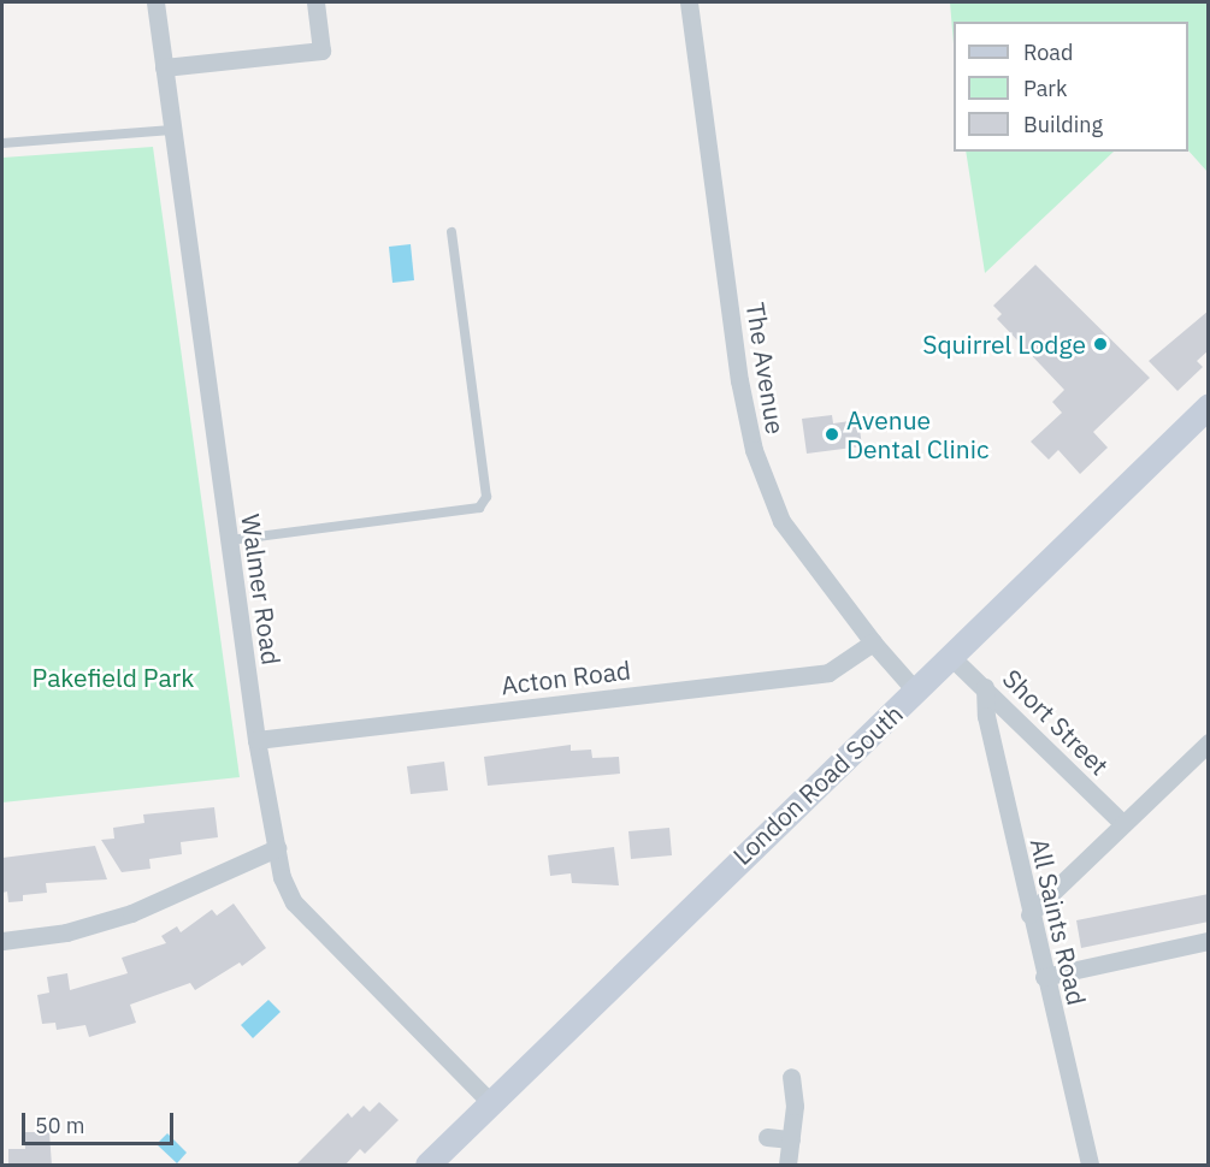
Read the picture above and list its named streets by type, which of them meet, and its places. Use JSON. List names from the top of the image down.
{
  "streets": {
    "main road": ["London Road South"],
    "street": [
      "The Avenue",
      "Walmer Road",
      "Acton Road",
      "Short Street",
      "All Saints Road"
    ]
  },
  "crossings": [
    ["The Avenue", "Acton Road"],
    ["The Avenue", "London Road South"],
    ["Walmer Road", "Acton Road"],
    ["Walmer Road", "London Road South"],
    ["Short Street", "London Road South"],
    ["Short Street", "All Saints Road"]
  ],
  "parks": ["Pakefield Park"],
  "places": ["Squirrel Lodge", "Avenue Dental Clinic"],
  "legend": ["Road", "Park", "Building"],
  "scale_bar": "50 m"
}
